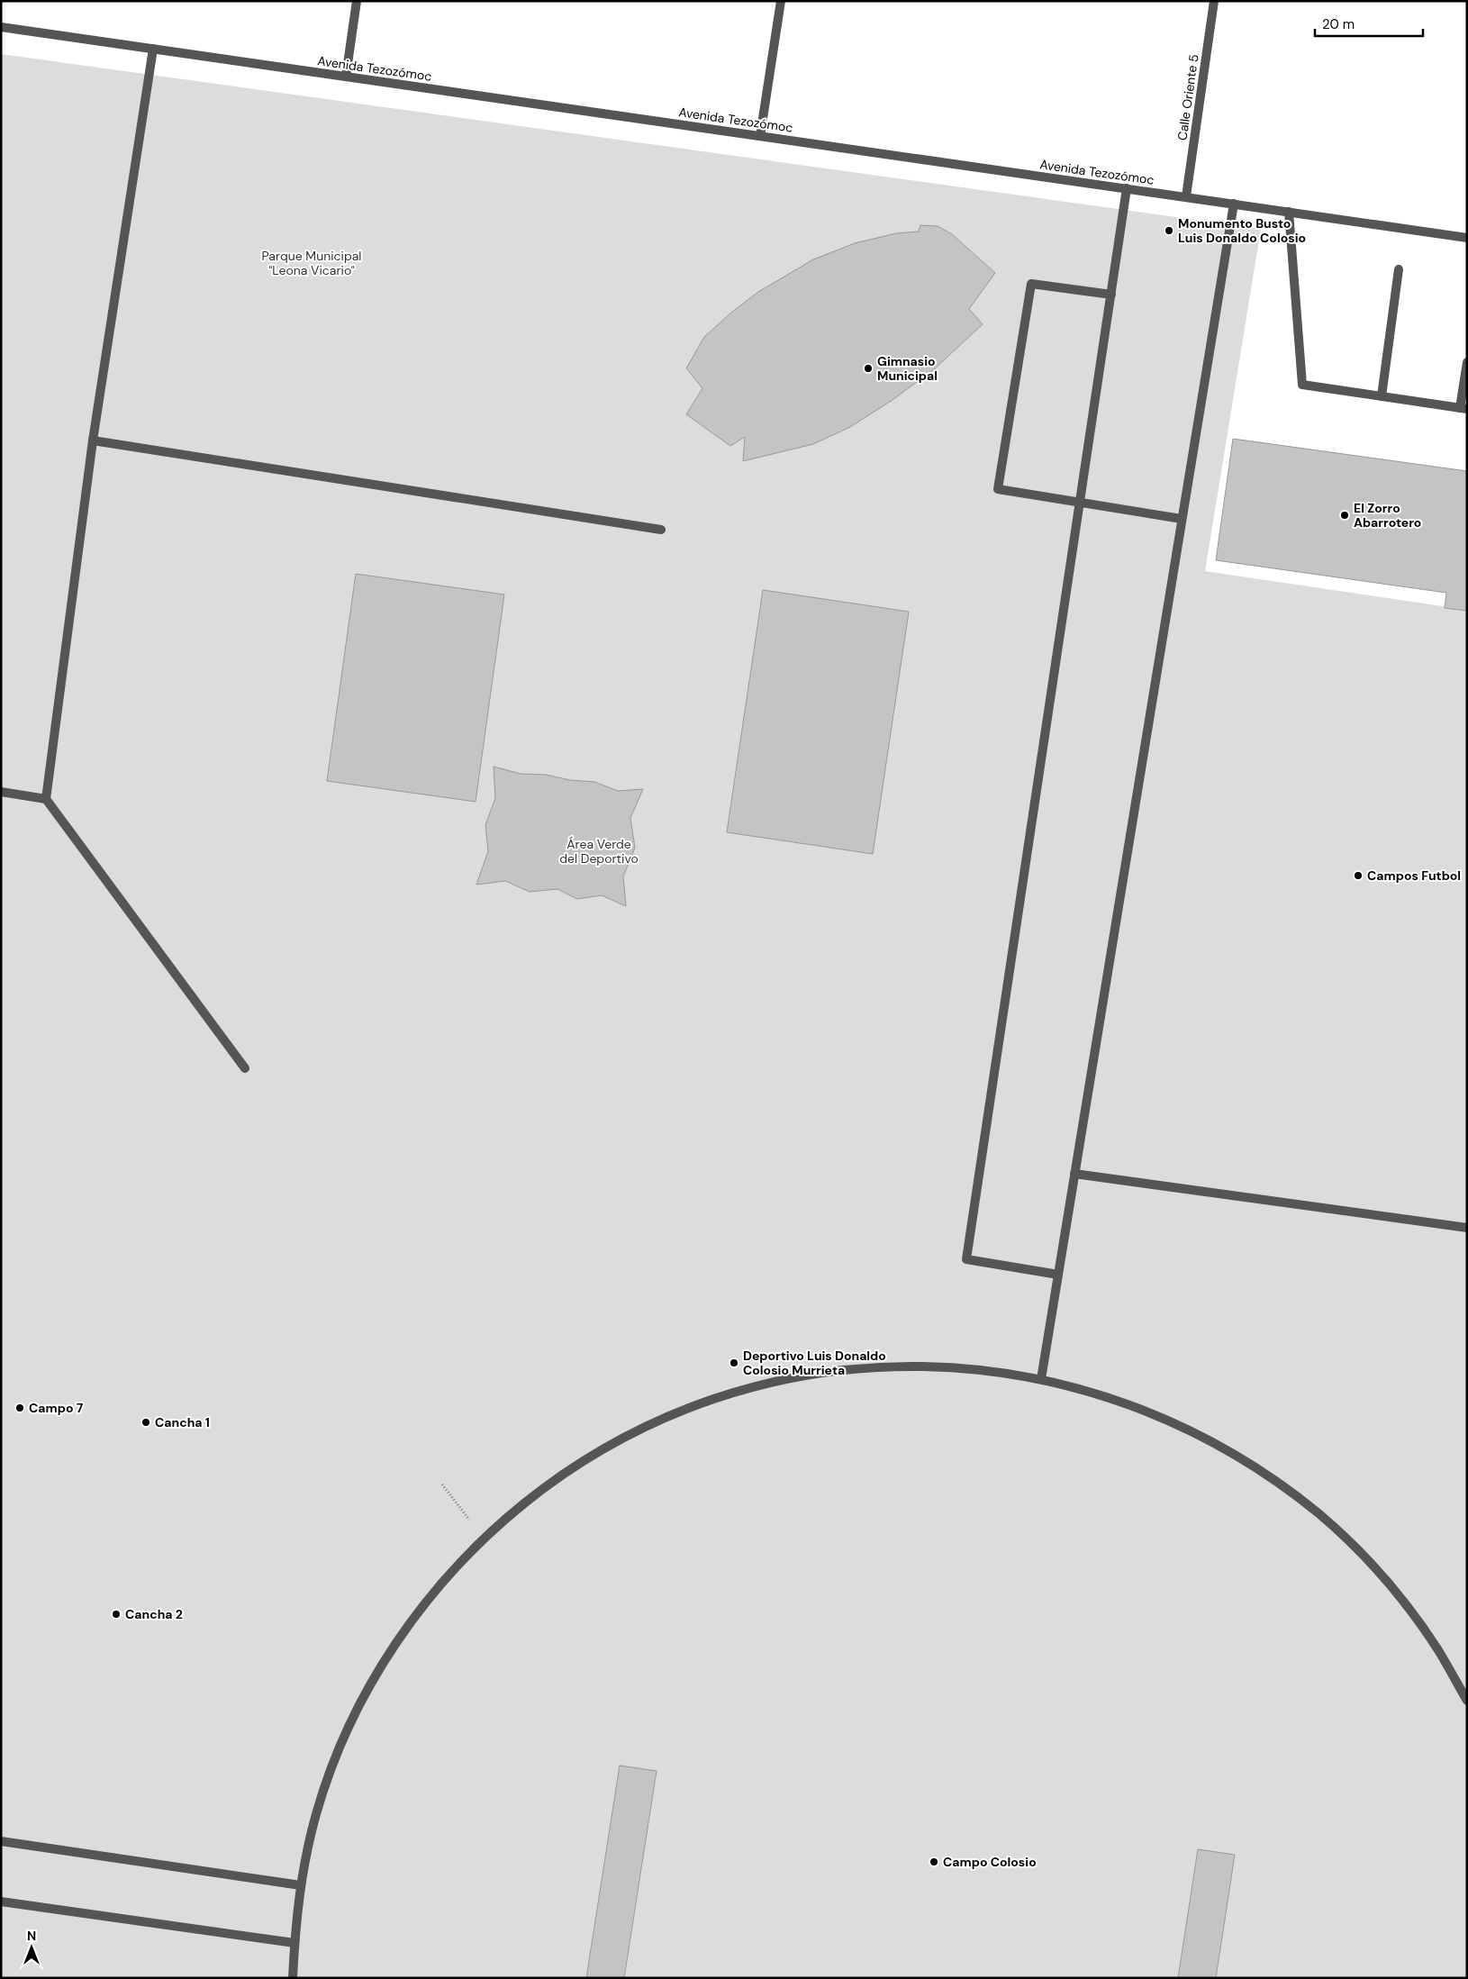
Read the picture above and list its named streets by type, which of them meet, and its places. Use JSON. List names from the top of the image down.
{
  "streets": {
    "street": ["Avenida Tezozómoc", "Calle Oriente 5"]
  },
  "crossings": [
    ["Avenida Tezozómoc", "Calle Oriente 5"]
  ],
  "parks": ["Parque Municipal \"Leona Vicario\"", "Área Verde del Deportivo"],
  "places": [
    "Monumento Busto Luis Donaldo Colosio",
    "Gimnasio Municipal",
    "El Zorro Abarrotero",
    "Campos Futbol",
    "Deportivo Luis Donaldo Colosio Murrieta",
    "Campo 7",
    "Cancha 1",
    "Cancha 2",
    "Campo Colosio"
  ],
  "scale_bar": "20 m",
  "north": "top"
}
